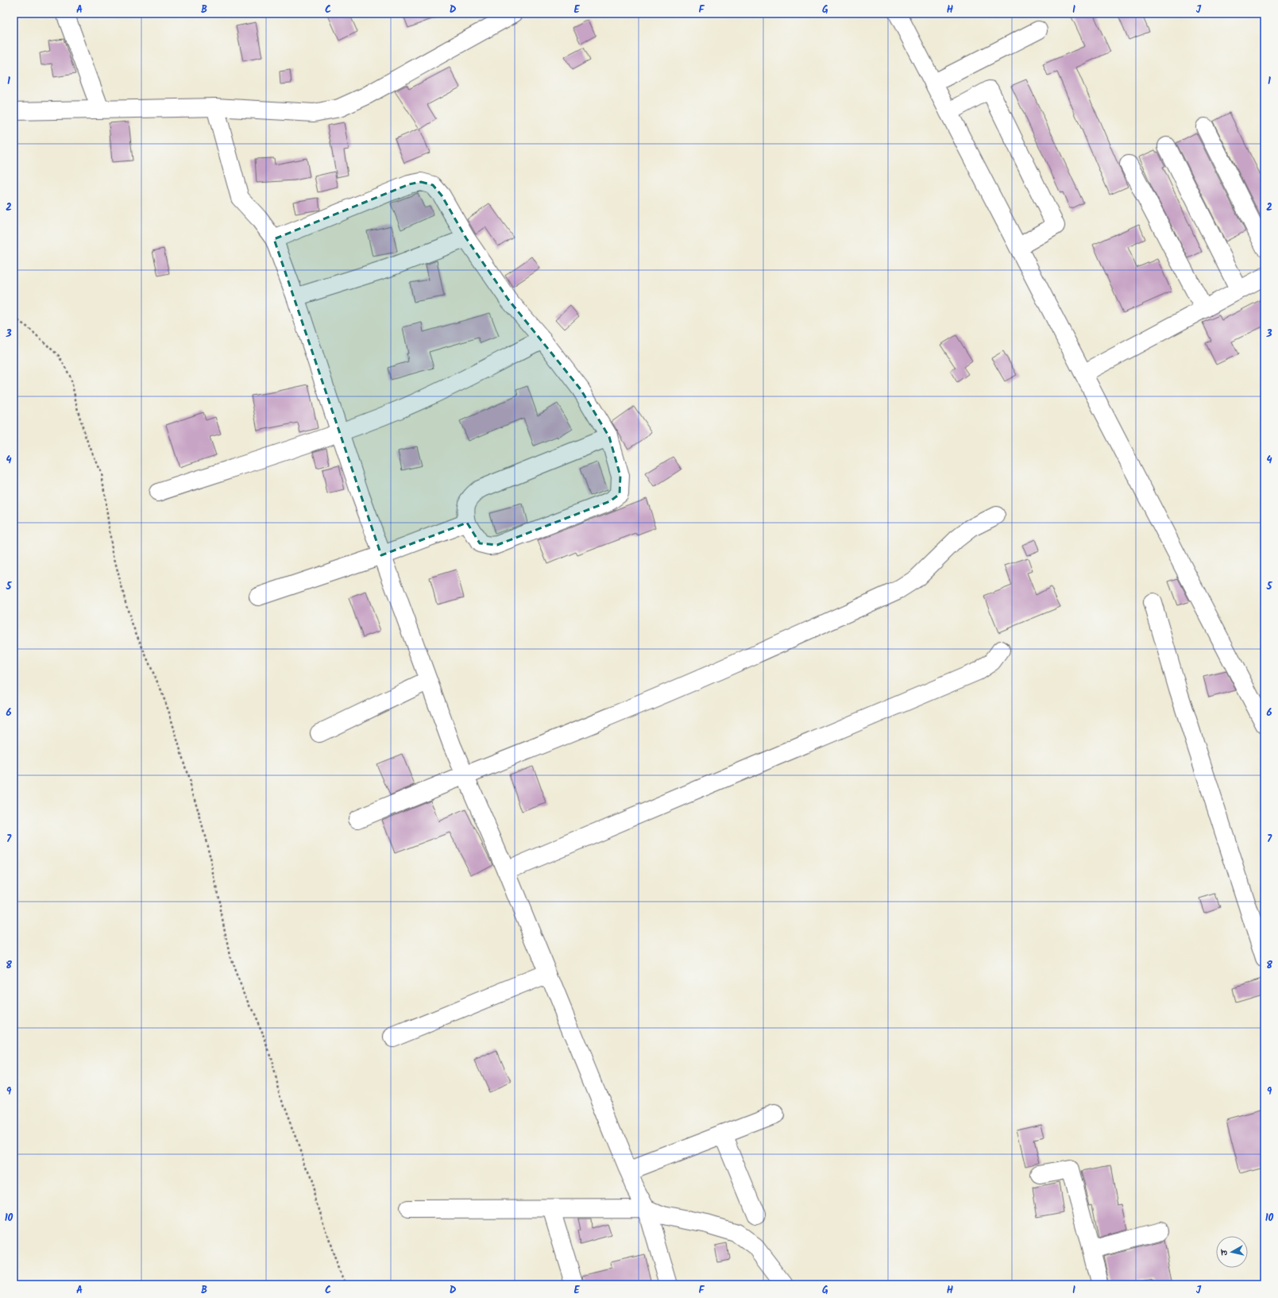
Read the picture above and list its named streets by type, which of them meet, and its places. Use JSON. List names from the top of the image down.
{
  "north": "left",
  "grid": {
    "columns": [
      "A",
      "B",
      "C",
      "D",
      "E",
      "F",
      "G",
      "H",
      "I",
      "J"
    ],
    "rows": [
      "1",
      "2",
      "3",
      "4",
      "5",
      "6",
      "7",
      "8",
      "9",
      "10"
    ]
  }
}
